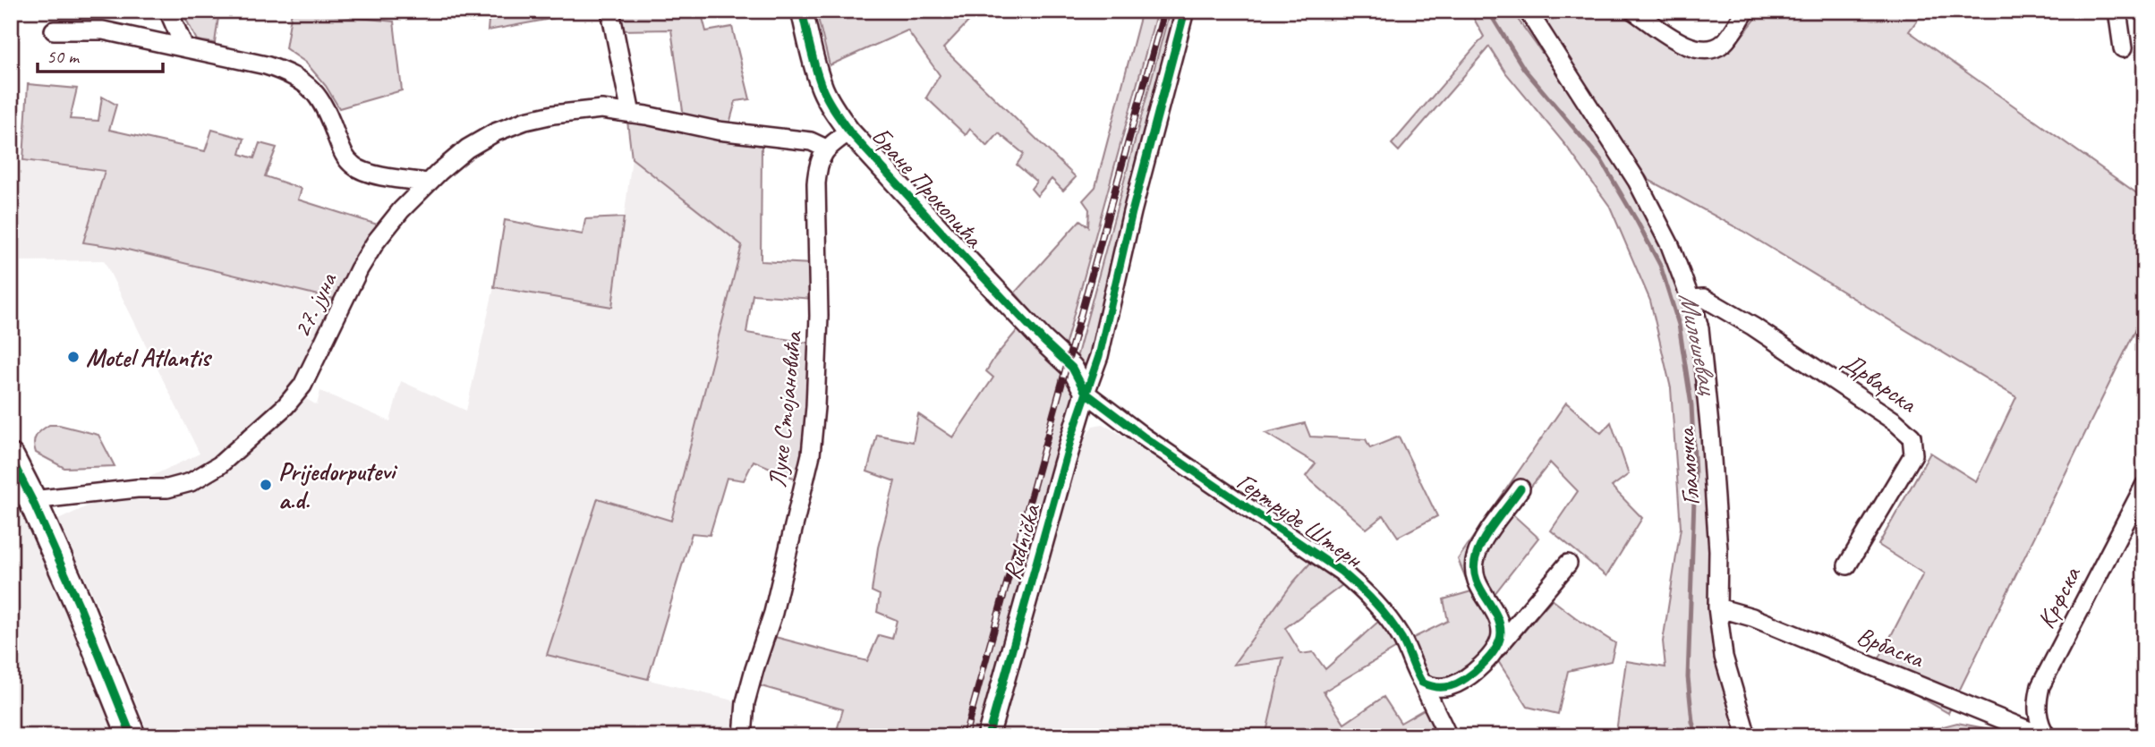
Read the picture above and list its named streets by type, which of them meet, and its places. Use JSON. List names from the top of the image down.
{
  "streets": {
    "street": [
      "Бране Прокопића",
      "27. јуна",
      "Дрварска",
      "Луке Стојановића",
      "Гламочка",
      "Гертруде Штерн",
      "Rudnička",
      "Крфска",
      "Врбаска"
    ]
  },
  "crossings": [
    ["Бране Прокопића", "Гертруде Штерн"],
    ["Бране Прокопића", "Rudnička"],
    ["27. јуна", "Луке Стојановића"],
    ["Дрварска", "Гламочка"],
    ["Гламочка", "Врбаска"],
    ["Гертруде Штерн", "Rudnička"],
    ["Крфска", "Врбаска"]
  ],
  "water": ["Милошевац"],
  "places": ["Motel Atlantis", "Prijedorputevi a.d."],
  "scale_bar": "50 m"
}
